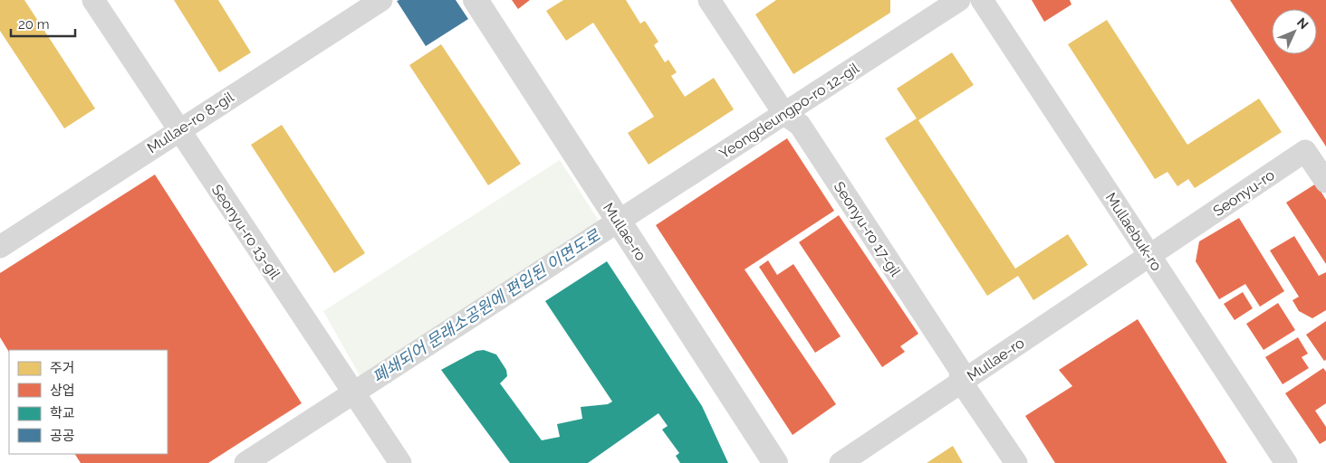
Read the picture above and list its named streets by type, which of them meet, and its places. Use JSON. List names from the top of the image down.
{
  "streets": {
    "street": [
      "Yeongdeungpo-ro 12-gil",
      "Mullae-ro 8-gil",
      "Seonyu-ro",
      "Seonyu-ro 17-gil",
      "Seonyu-ro 13-gil",
      "Mullae-ro",
      "Mullaebuk-ro"
    ]
  },
  "crossings": [
    ["Yeongdeungpo-ro 12-gil", "Seonyu-ro 17-gil"],
    ["Yeongdeungpo-ro 12-gil", "Seonyu-ro 13-gil"],
    ["Yeongdeungpo-ro 12-gil", "Mullae-ro"],
    ["Mullae-ro 8-gil", "Seonyu-ro 13-gil"],
    ["Seonyu-ro", "Mullae-ro"],
    ["Seonyu-ro", "Mullaebuk-ro"],
    ["Seonyu-ro 17-gil", "Mullae-ro"],
    ["Mullae-ro", "Mullaebuk-ro"]
  ],
  "water": ["폐쇄되어 문래소공원에 편입된 이면도로"],
  "legend": [
    "주거",
    "상업",
    "학교",
    "공공"
  ],
  "scale_bar": "20 m",
  "north": "top right"
}
